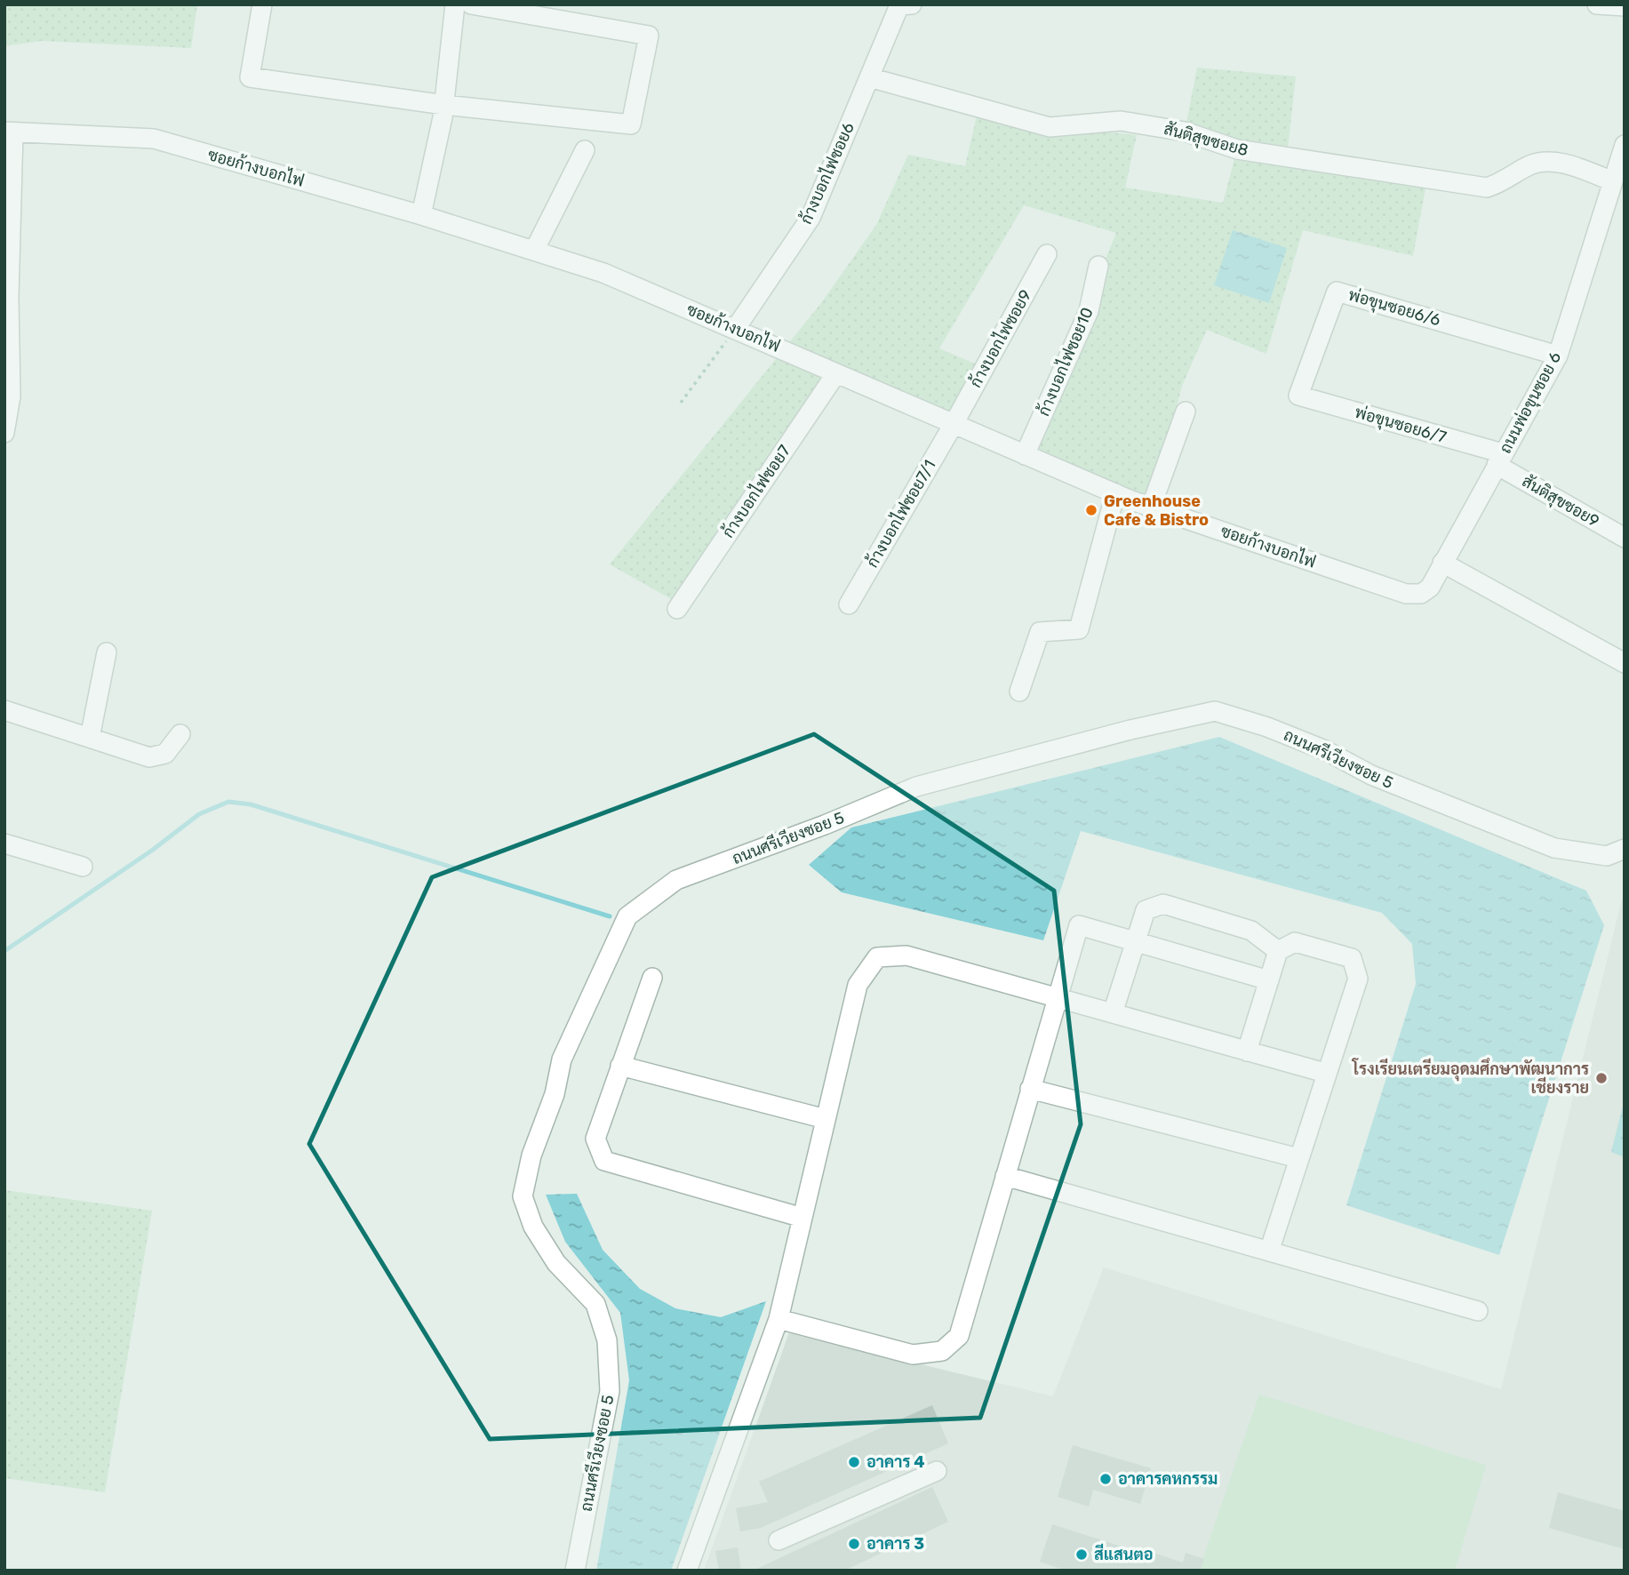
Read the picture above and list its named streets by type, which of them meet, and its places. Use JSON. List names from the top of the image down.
{
  "streets": {
    "street": [
      "สันติสุขซอย8",
      "ซอยก้างบอกไฟ",
      "ก้างบอกไฟซอย6",
      "พ่อขุนซอย6/6",
      "ก้างบอกไฟซอย9",
      "ก้างบอกไฟซอย10",
      "ถนนพ่อขุนซอย 6",
      "พ่อขุนซอย6/7",
      "ก้างบอกไฟซอย7",
      "สันติสุขซอย9",
      "ก้างบอกไฟซอย7/1",
      "ถนนศรีเวียงซอย 5"
    ]
  },
  "crossings": [
    ["สันติสุขซอย8", "ก้างบอกไฟซอย6"],
    ["สันติสุขซอย8", "ถนนพ่อขุนซอย 6"],
    ["ซอยก้างบอกไฟ", "ก้างบอกไฟซอย6"],
    ["ซอยก้างบอกไฟ", "ก้างบอกไฟซอย9"],
    ["ซอยก้างบอกไฟ", "ก้างบอกไฟซอย10"],
    ["ซอยก้างบอกไฟ", "ถนนพ่อขุนซอย 6"],
    ["ซอยก้างบอกไฟ", "ก้างบอกไฟซอย7"],
    ["ซอยก้างบอกไฟ", "ก้างบอกไฟซอย7/1"],
    ["พ่อขุนซอย6/6", "ถนนพ่อขุนซอย 6"],
    ["พ่อขุนซอย6/6", "พ่อขุนซอย6/7"],
    ["ก้างบอกไฟซอย9", "ก้างบอกไฟซอย7/1"],
    ["ถนนพ่อขุนซอย 6", "พ่อขุนซอย6/7"],
    ["ถนนพ่อขุนซอย 6", "สันติสุขซอย9"],
    ["พ่อขุนซอย6/7", "สันติสุขซอย9"]
  ],
  "places": [
    "Greenhouse Cafe & Bistro",
    "โรงเรียนเตรียมอุดมศึกษาพัฒนาการ เชียงราย",
    "อาคาร 4",
    "อาคารคหกรรม",
    "อาคาร 3",
    "สีแสนตอ"
  ]
}
